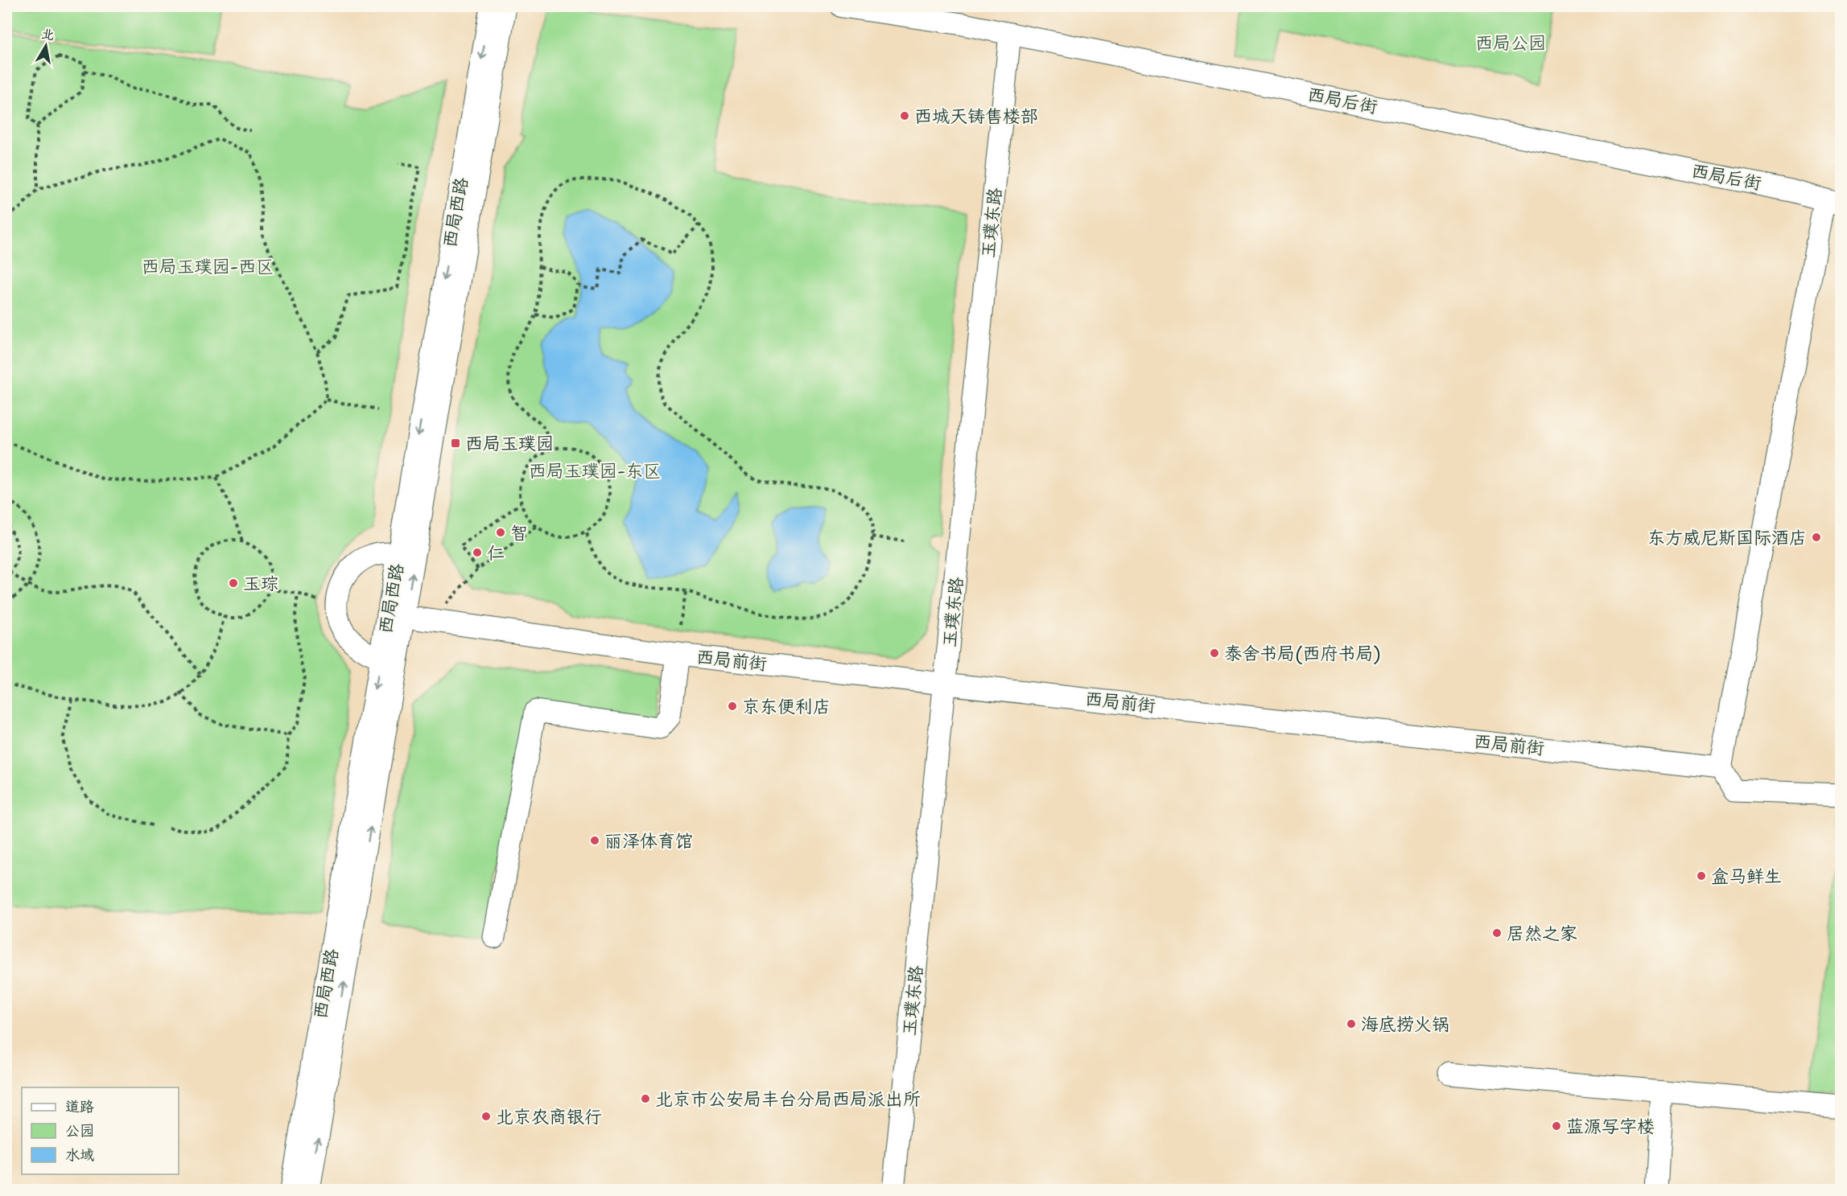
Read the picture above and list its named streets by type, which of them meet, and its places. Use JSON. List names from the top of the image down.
{
  "streets": {
    "street": [
      "西局后街",
      "西局西路",
      "玉璞东路",
      "西局前街"
    ]
  },
  "crossings": [
    ["西局后街", "玉璞东路"],
    ["西局西路", "西局前街"],
    ["玉璞东路", "西局前街"]
  ],
  "parks": ["西局公园", "西局玉璞园-西区", "西局玉璞园-东区"],
  "places": {
    "other": [
      "西城天铸售楼部",
      "智",
      "东方威尼斯国际酒店",
      "仁",
      "玉琮",
      "泰舍书局(西府书局)",
      "京东便利店",
      "丽泽体育馆",
      "盒马鲜生",
      "居然之家",
      "海底捞火锅",
      "北京市公安局丰台分局西局派出所",
      "北京农商银行",
      "蓝源写字楼"
    ],
    "transit": ["西局玉璞园"]
  },
  "legend": ["道路", "公园", "水域"],
  "north": "top"
}
